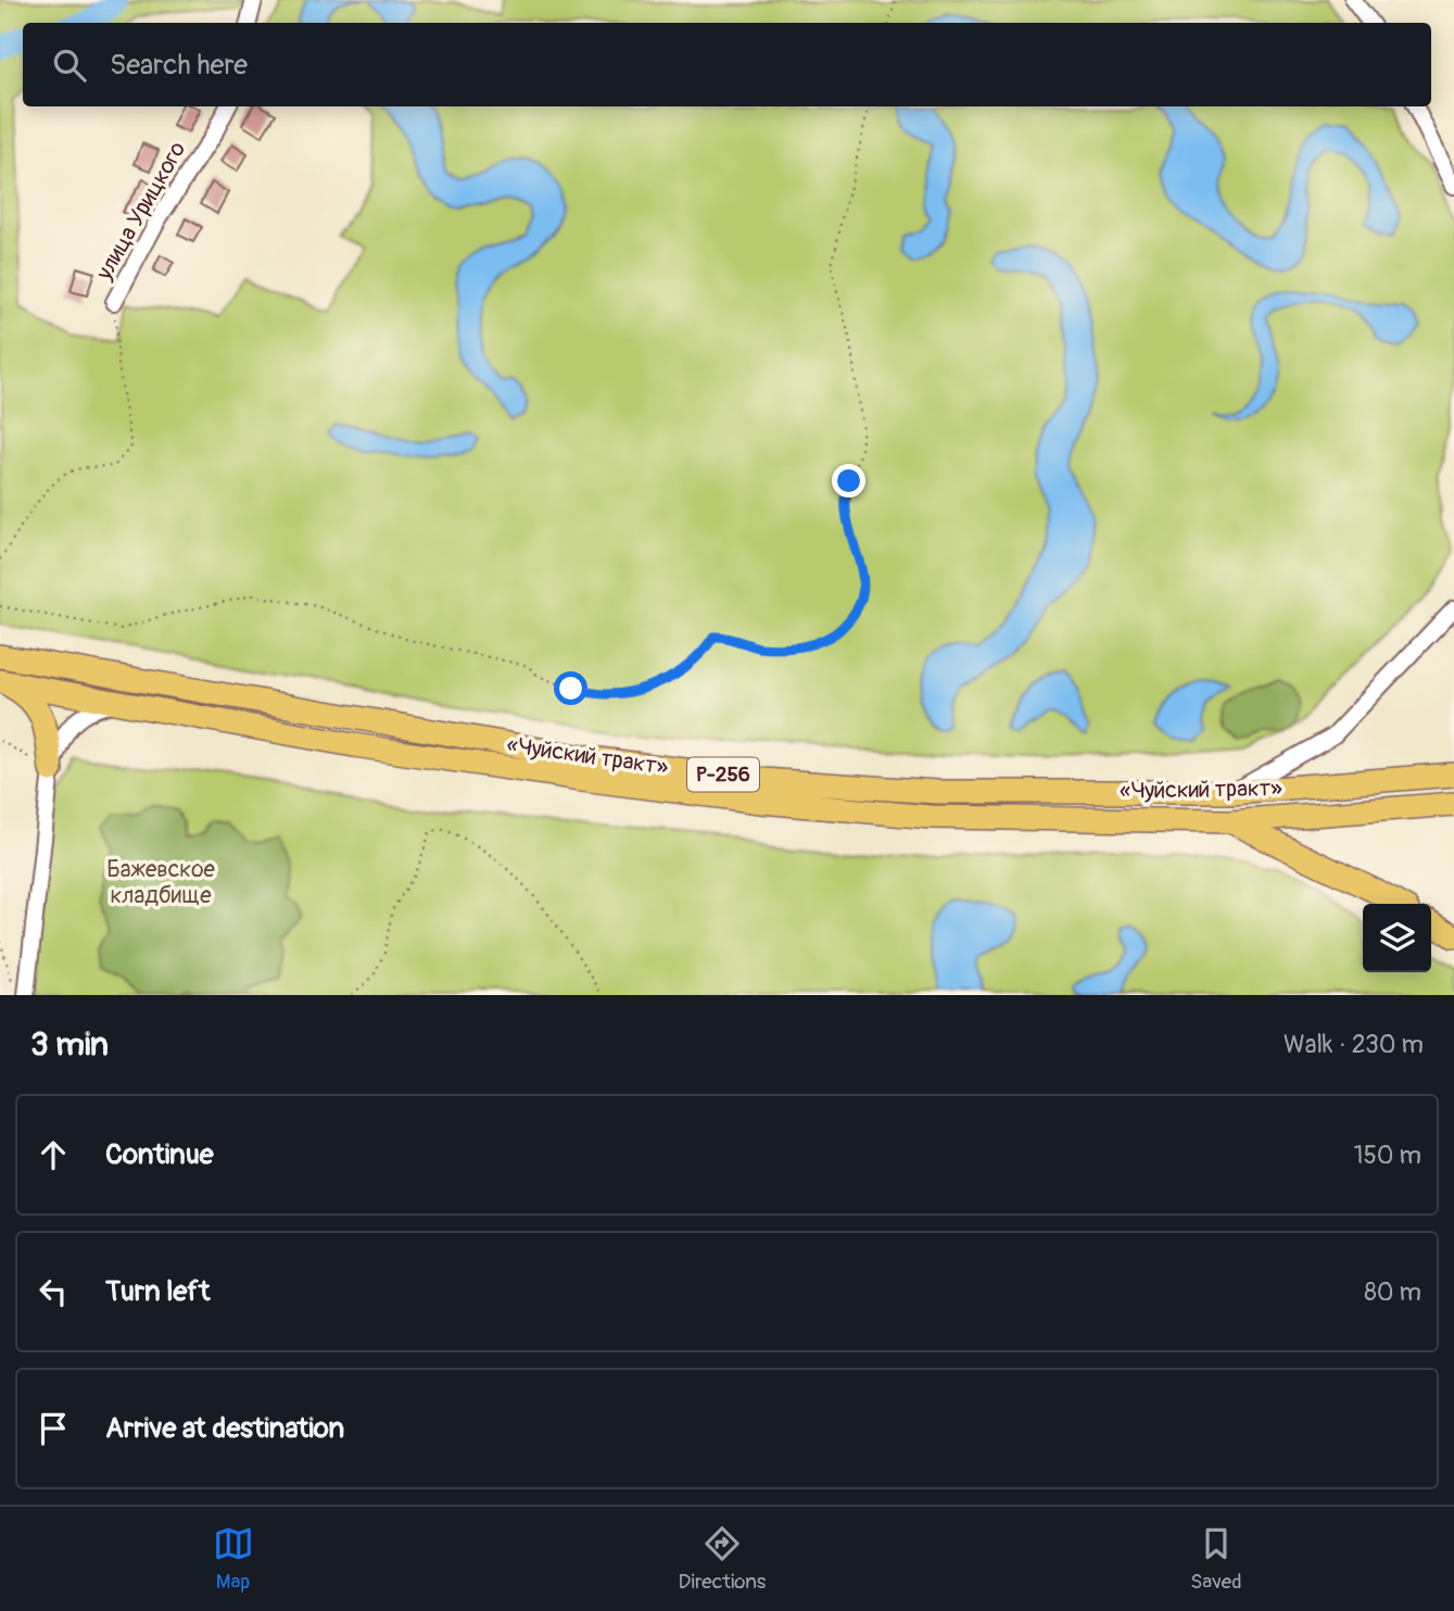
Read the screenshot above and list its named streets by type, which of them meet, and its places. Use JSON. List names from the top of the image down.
{
  "streets": {
    "highway": ["«Чуйский тракт»", "Р-256"],
    "street": ["улица Урицкого"]
  },
  "parks": ["Бажевское кладбище"],
  "page": {
    "search": "Search here",
    "heading": ["3 min", "Walk · 230 m"],
    "list": [
      ["Continue", "150 m"],
      ["Turn left", "80 m"],
      "Arrive at destination"
    ],
    "nav": ["Map", "Directions", "Saved"]
  }
}
